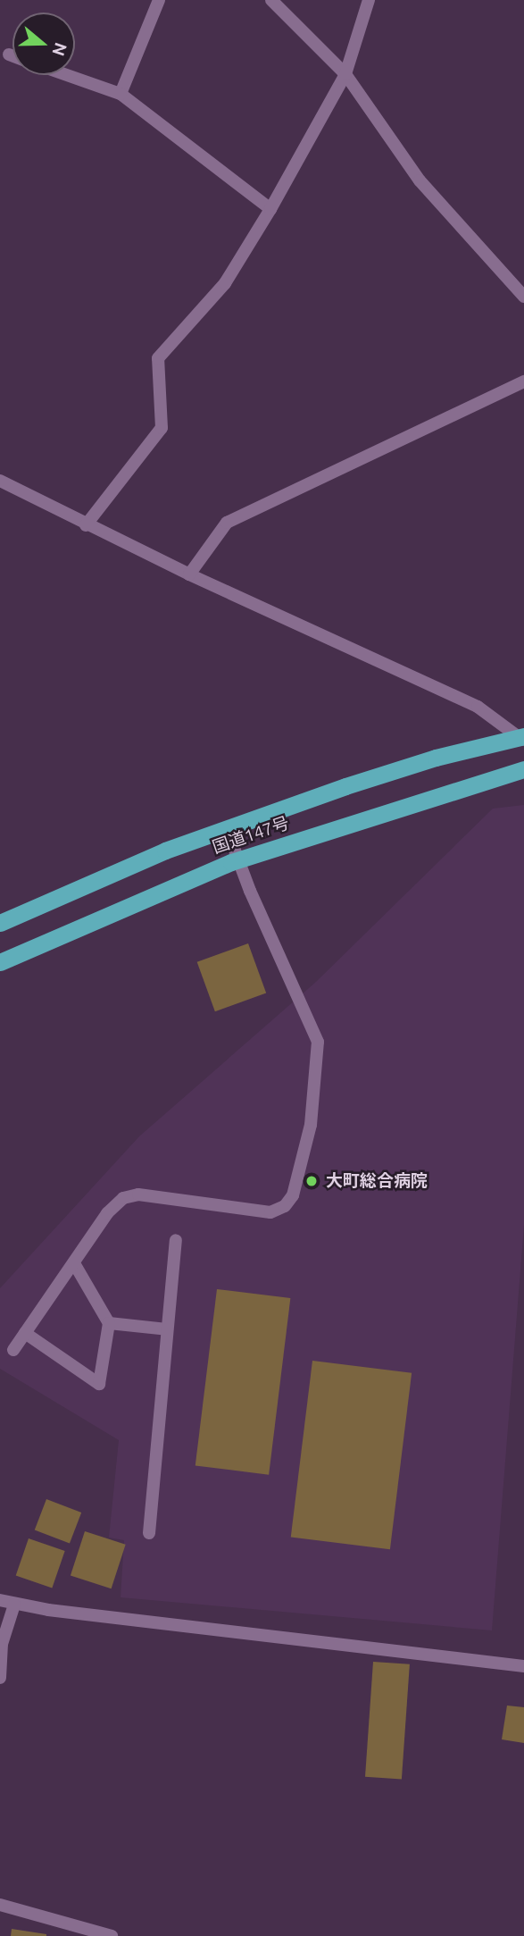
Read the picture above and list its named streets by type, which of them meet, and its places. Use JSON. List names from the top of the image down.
{
  "streets": {
    "highway": ["国道147号"]
  },
  "places": ["大町総合病院"],
  "north": "right"
}
